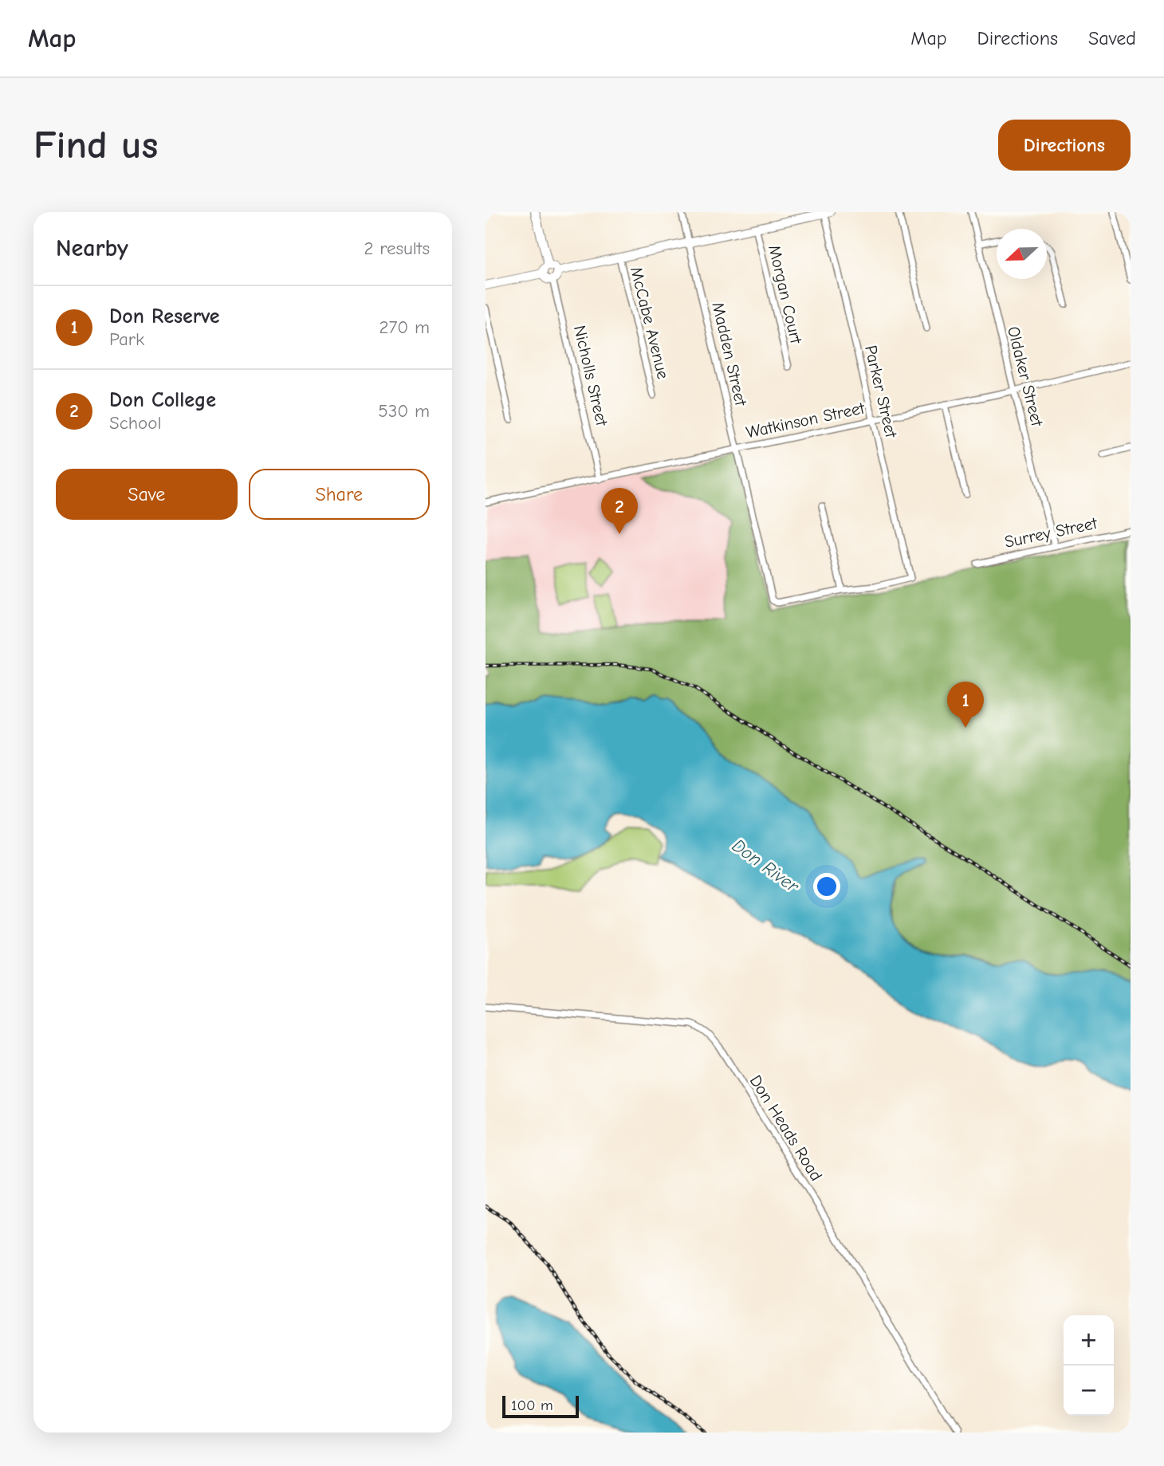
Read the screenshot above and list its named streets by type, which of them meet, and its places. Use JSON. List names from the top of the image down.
{
  "streets": {
    "street": [
      "Morgan Court",
      "McCabe Avenue",
      "Madden Street",
      "Nicholls Street",
      "Oldaker Street",
      "Parker Street",
      "Watkinson Street",
      "Surrey Street",
      "Don Heads Road"
    ]
  },
  "crossings": [
    ["Madden Street", "Parker Street"],
    ["Madden Street", "Watkinson Street"],
    ["Nicholls Street", "Watkinson Street"],
    ["Oldaker Street", "Watkinson Street"],
    ["Oldaker Street", "Surrey Street"],
    ["Parker Street", "Watkinson Street"]
  ],
  "water": ["Don River"],
  "scale_bar": "100 m",
  "north": "left",
  "page": {
    "header": "Map",
    "nav": ["Map", "Directions", "Saved"],
    "buttons": [
      "Directions",
      ["Save", "Share"]
    ],
    "title": "Find us",
    "heading": ["Nearby", "2 results"],
    "list": [
      {
        "mark": "1",
        "name": "Don Reserve",
        "note": "Park",
        "value": "270 m"
      },
      {
        "mark": "2",
        "name": "Don College",
        "note": "School",
        "value": "530 m"
      }
    ],
    "pins": ["2", "1"],
    "map_buttons": ["+", "−"],
    "scale": "100 m"
  }
}
